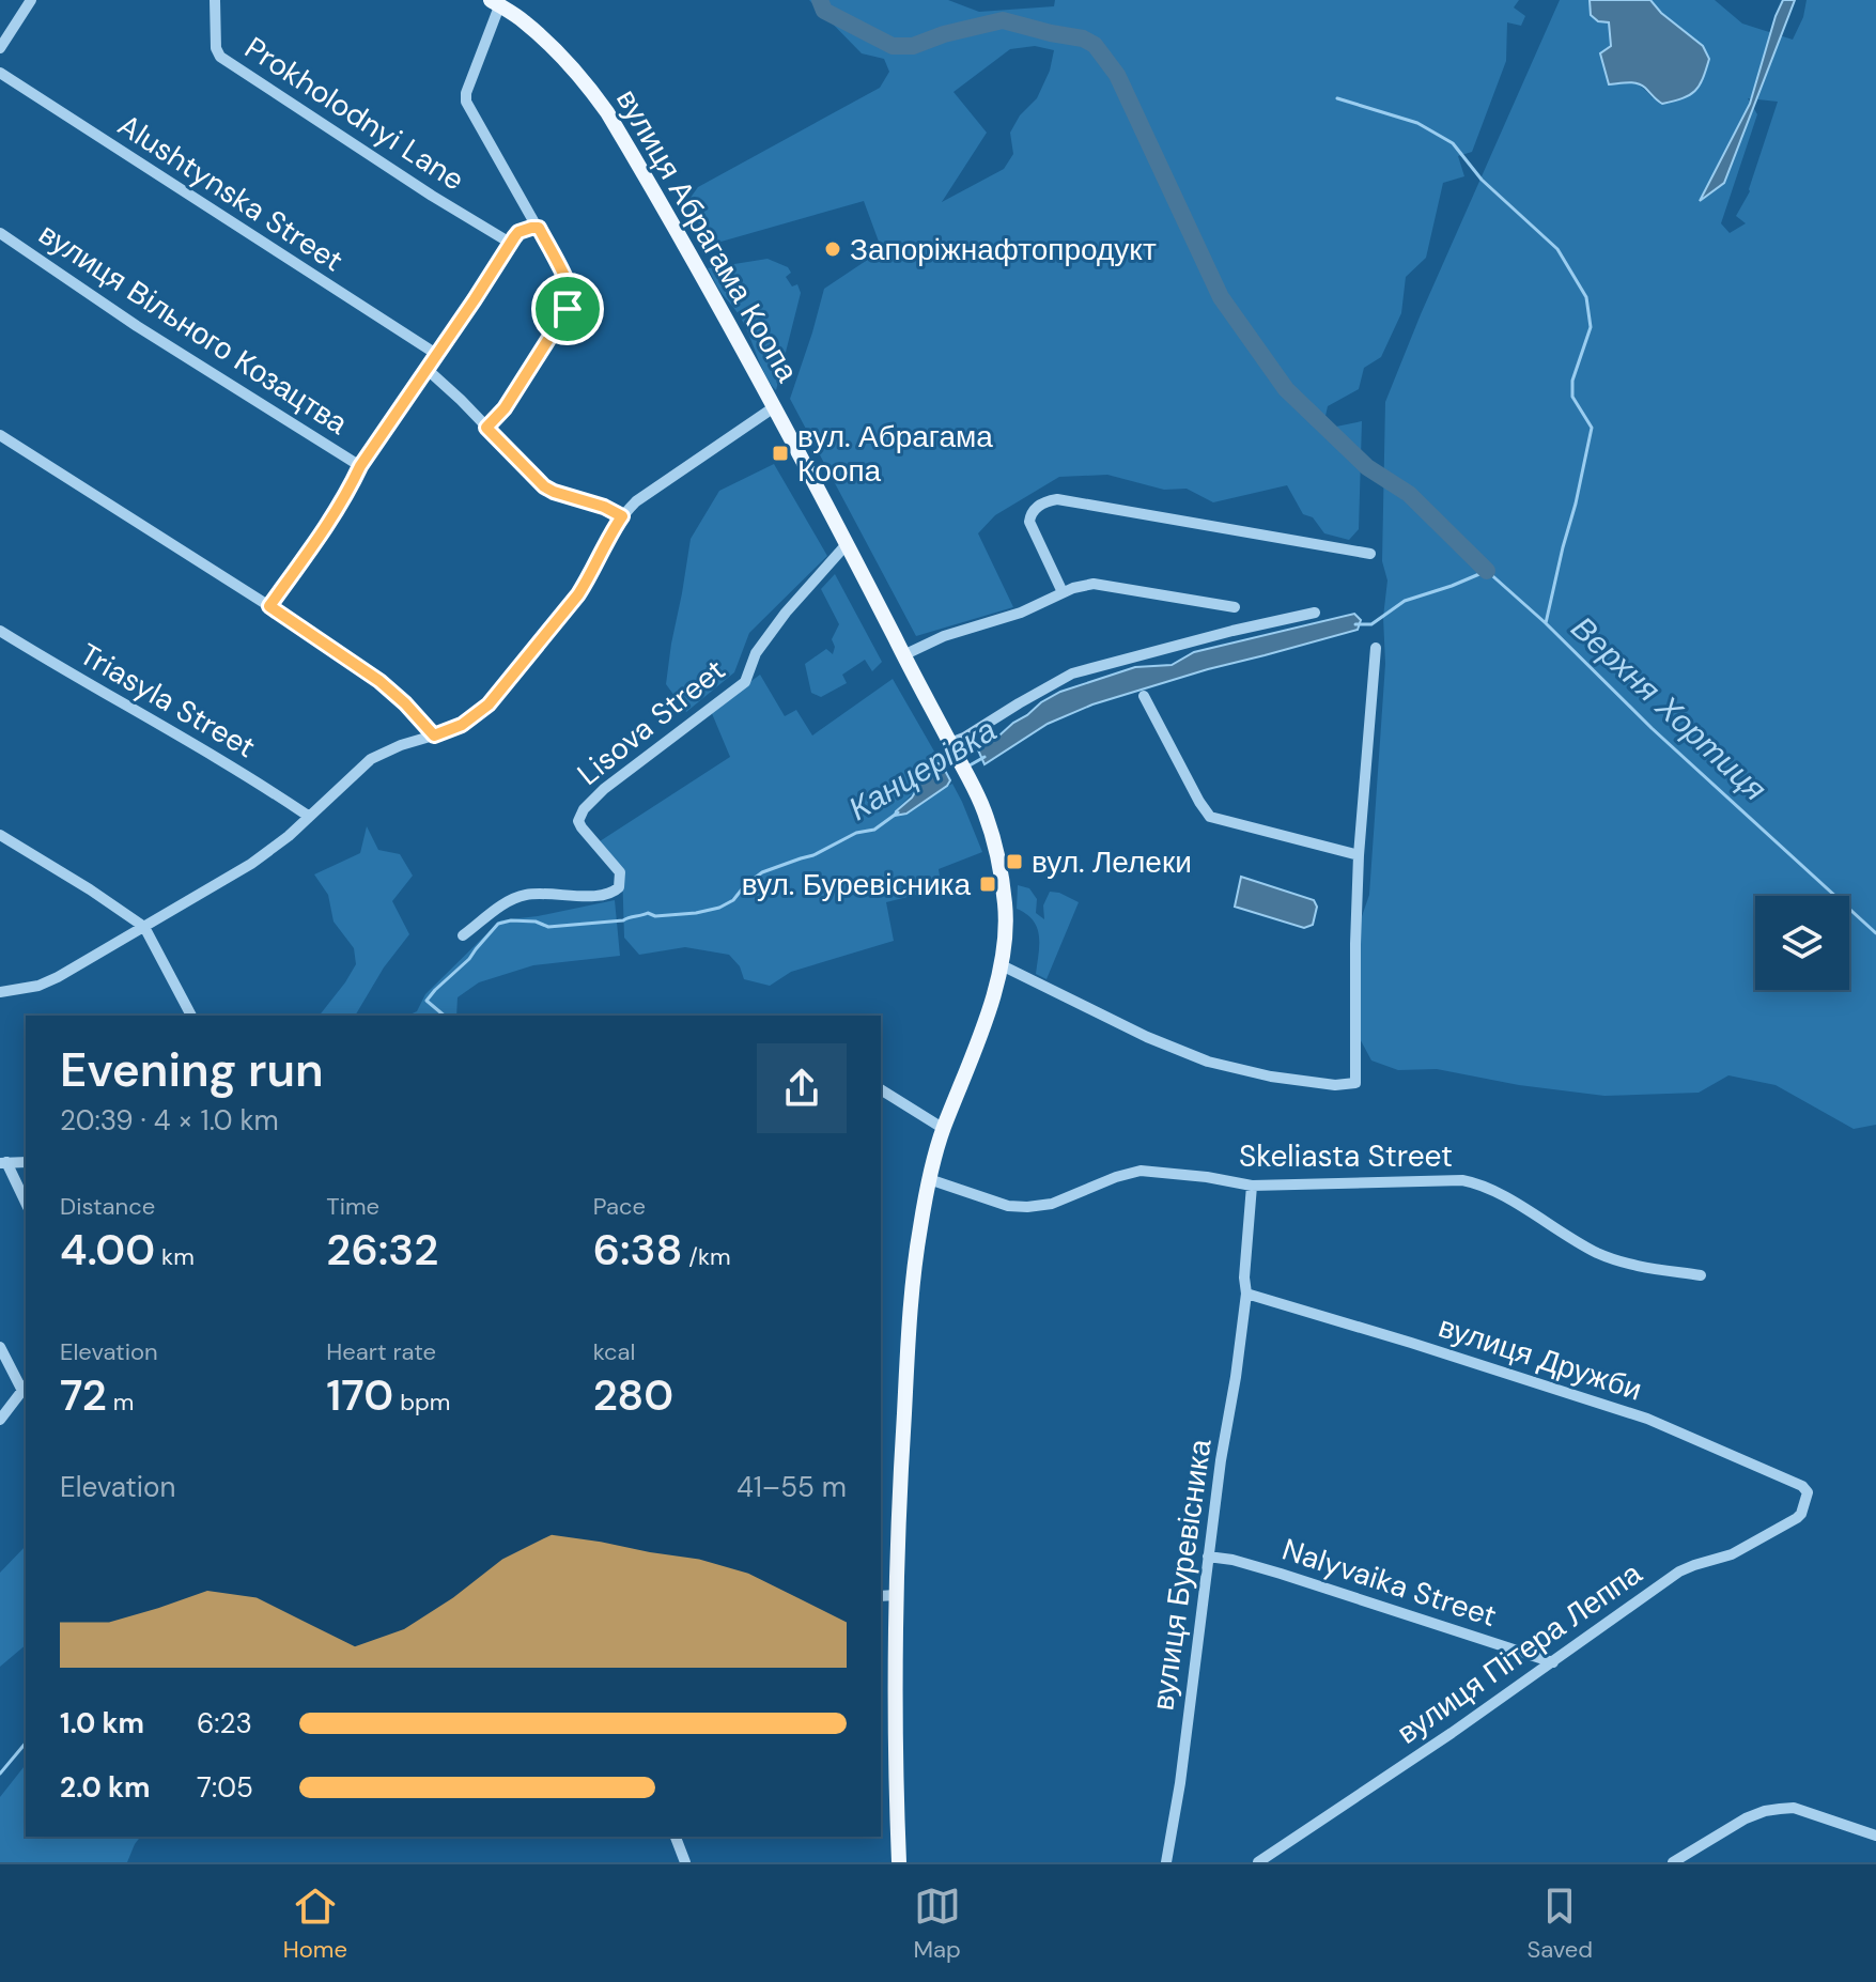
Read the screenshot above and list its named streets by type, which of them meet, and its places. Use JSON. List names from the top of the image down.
{
  "streets": {
    "main road": ["вулиця Абрагама Коопа"],
    "street": [
      "Prokholodnyi Lane",
      "Alushtynska Street",
      "вулиця Вільного Козацтва",
      "Triasyla Street",
      "Lisova Street",
      "Skeliasta Street",
      "вулиця Дружби",
      "вулиця Буревісника",
      "Nalyvaika Street",
      "вулиця Пітера Леппа"
    ]
  },
  "crossings": [
    ["вулиця Абрагама Коопа", "Lisova Street"],
    ["вулиця Абрагама Коопа", "Skeliasta Street"],
    ["Skeliasta Street", "вулиця Буревісника"],
    ["вулиця Дружби", "вулиця Буревісника"],
    ["вулиця Дружби", "вулиця Пітера Леппа"],
    ["вулиця Буревісника", "Nalyvaika Street"],
    ["Nalyvaika Street", "вулиця Пітера Леппа"]
  ],
  "water": ["Верхня Хортиця", "Канцерівка"],
  "places": {
    "other": ["Запоріжнафтопродукт"],
    "transit": ["вул. Абрагама Коопа", "вул. Лелеки", "вул. Буревісника"]
  },
  "page": {
    "heading": ["Evening run", "20:39 · 4 × 1.0 km"],
    "stats": [
      ["Distance", "4.00 km"],
      ["Time", "26:32"],
      ["Pace", "6:38 /km"],
      ["Elevation", "72 m"],
      ["Heart rate", "170 bpm"],
      ["kcal", "280"]
    ],
    "chart": ["Elevation", "41–55 m"],
    "list": [
      {
        "name": "1.0 km",
        "note": "6:23"
      },
      {
        "name": "2.0 km",
        "note": "7:05"
      }
    ],
    "tabs": ["Home", "Map", "Saved"]
  }
}
